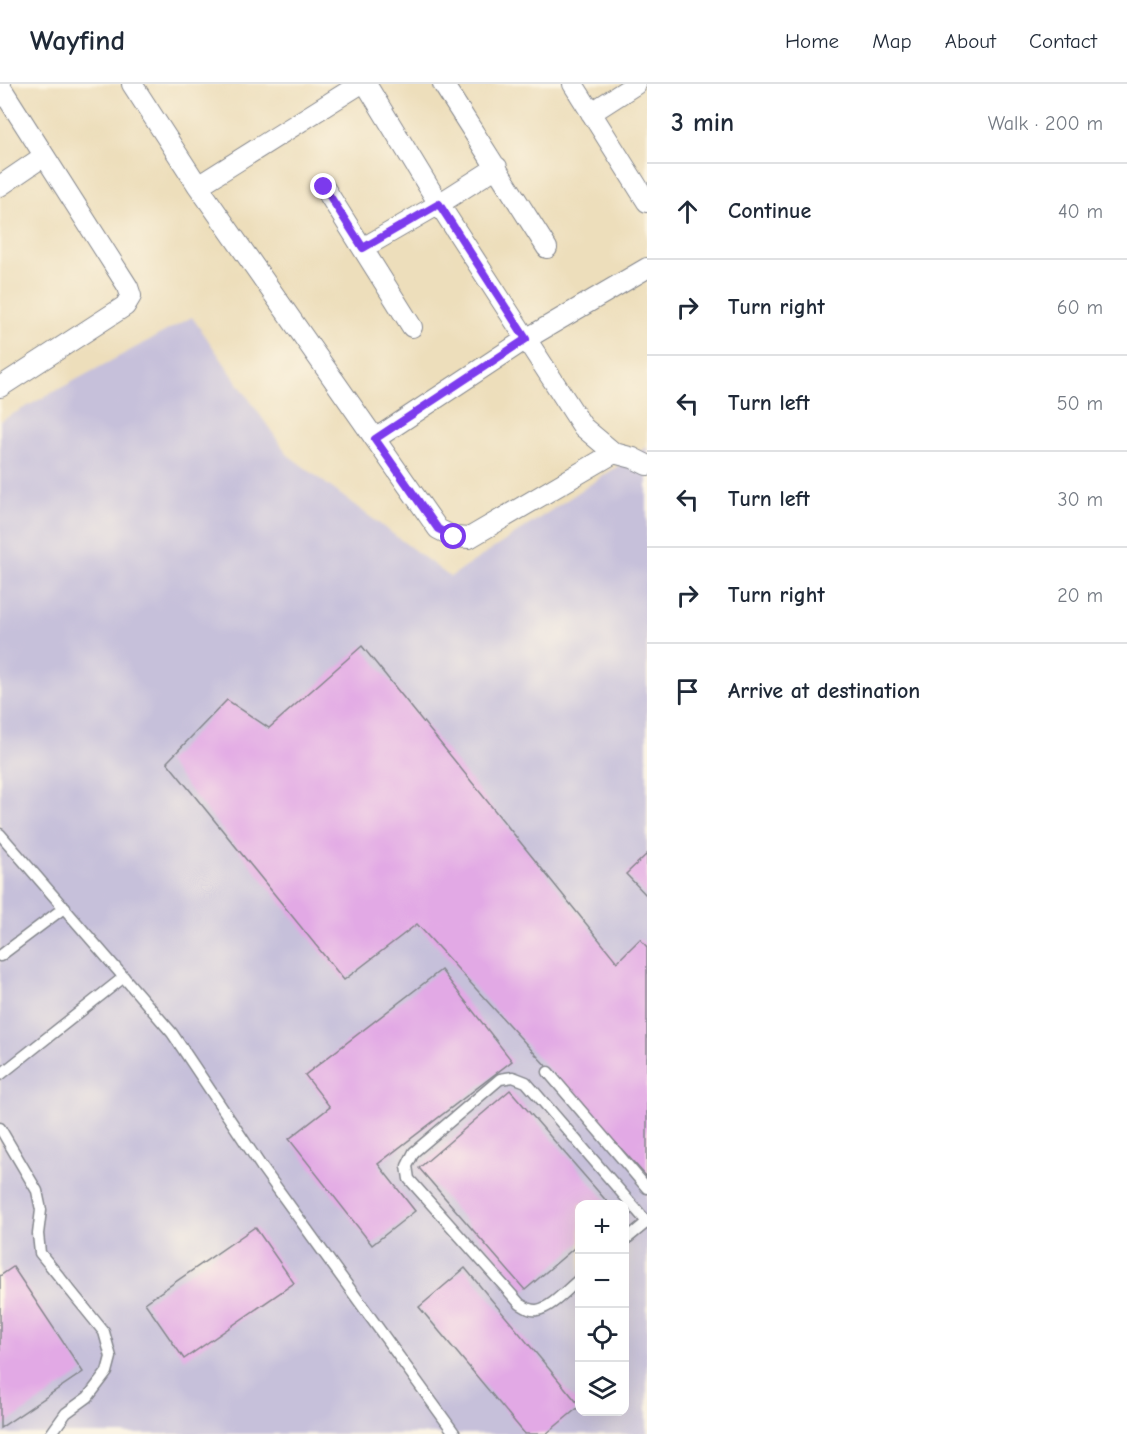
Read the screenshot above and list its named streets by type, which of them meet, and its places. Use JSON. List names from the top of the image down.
{
  "page": {
    "header": "Wayfind",
    "nav": [
      "Home",
      "Map",
      "About",
      "Contact"
    ],
    "heading": ["3 min", "Walk · 200 m"],
    "list": [
      ["Continue", "40 m"],
      ["Turn right", "60 m"],
      ["Turn left", "50 m"],
      ["Turn left", "30 m"],
      ["Turn right", "20 m"],
      "Arrive at destination"
    ],
    "map_buttons": ["+", "−"]
  }
}
